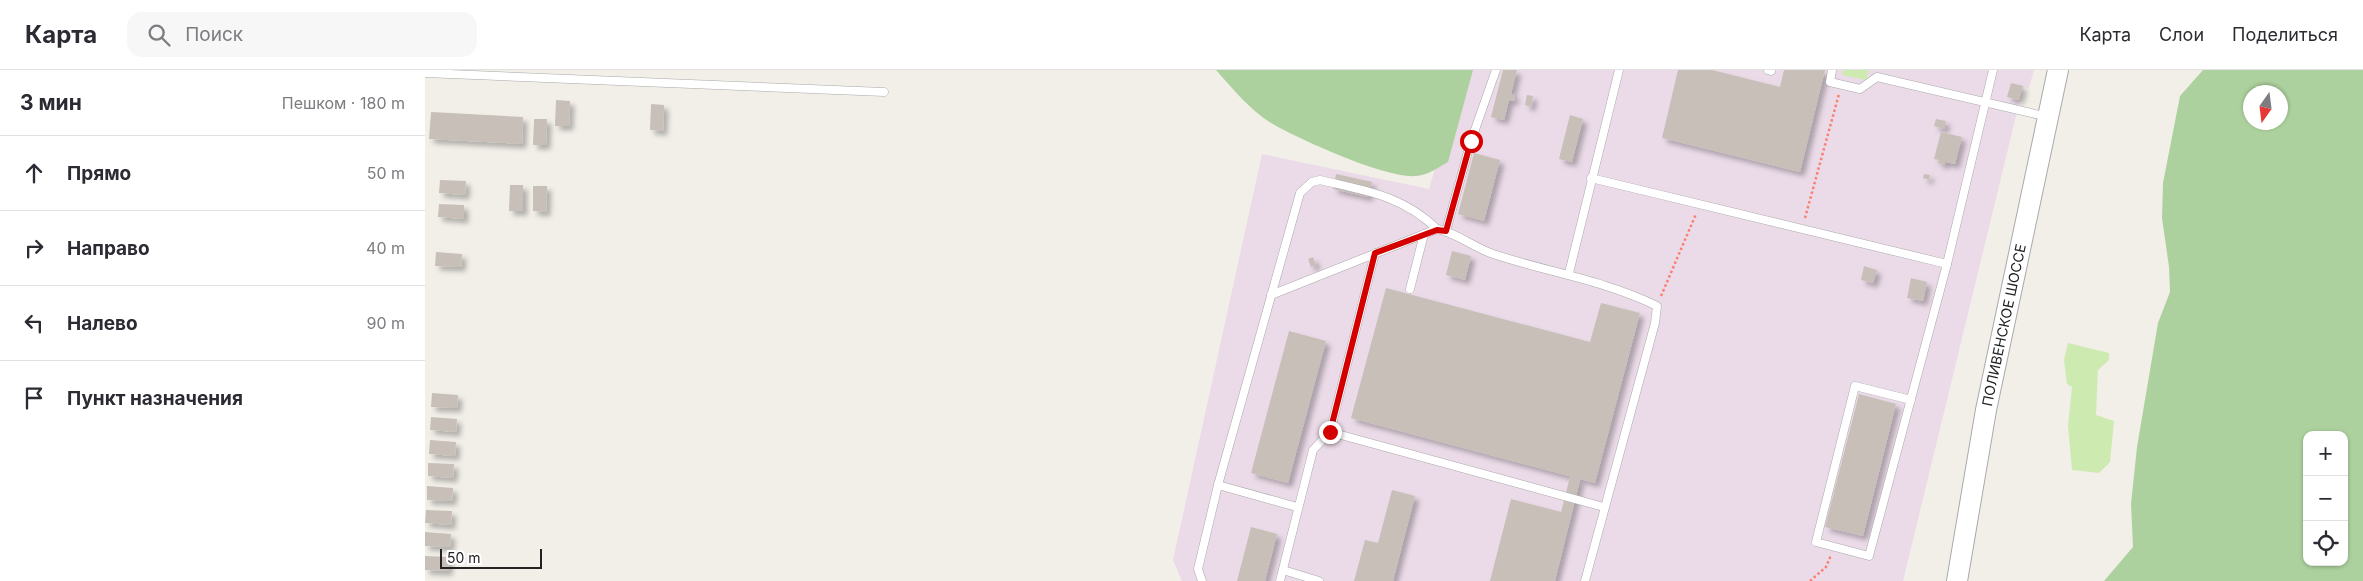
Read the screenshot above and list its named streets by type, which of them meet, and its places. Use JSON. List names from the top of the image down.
{
  "streets": {
    "street": ["ПОЛИВЕНСКОЕ ШОССЕ"]
  },
  "scale_bar": "50 m",
  "north": "bottom",
  "page": {
    "header": "Карта",
    "search": "Поиск",
    "nav": ["Карта", "Слои", "Поделиться"],
    "heading": ["3 мин", "Пешком · 180 m"],
    "list": [
      ["Прямо", "50 m"],
      ["Направо", "40 m"],
      ["Налево", "90 m"],
      "Пункт назначения"
    ],
    "map_buttons": ["+", "−"],
    "scale": "50 m"
  }
}
